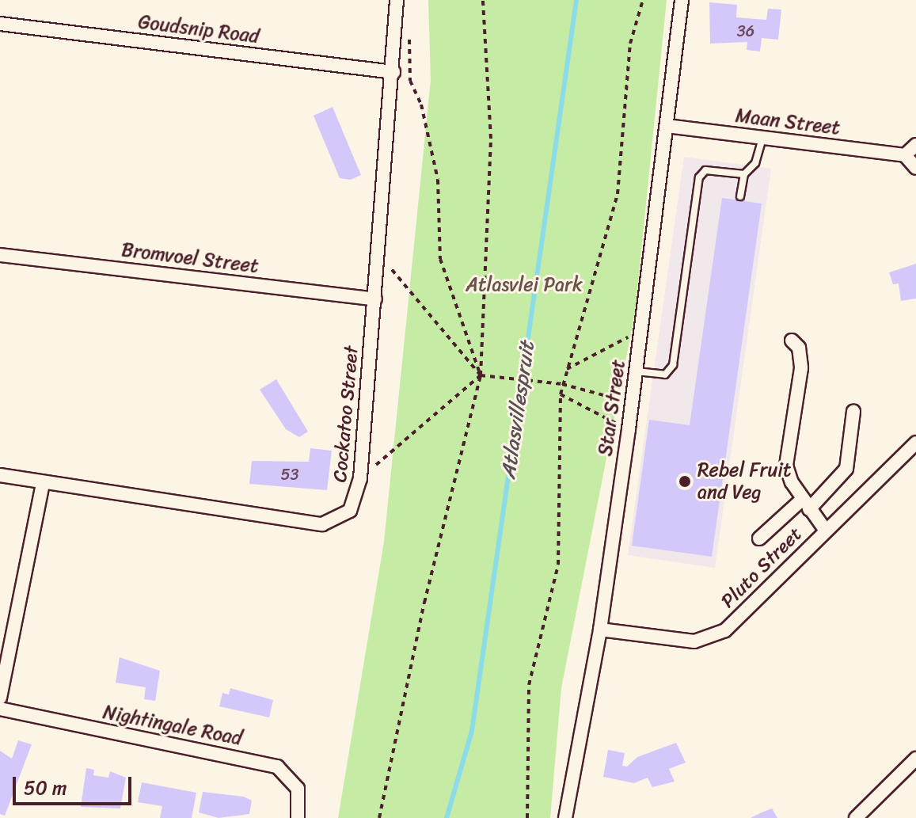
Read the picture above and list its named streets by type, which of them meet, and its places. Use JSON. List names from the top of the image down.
{
  "streets": {
    "street": [
      "Goudsnip Road",
      "Maan Street",
      "Bromvoel Street",
      "Star Street",
      "Cockatoo Street",
      "Pluto Street",
      "Nightingale Road"
    ]
  },
  "crossings": [
    ["Goudsnip Road", "Cockatoo Street"],
    ["Maan Street", "Star Street"],
    ["Bromvoel Street", "Cockatoo Street"],
    ["Star Street", "Pluto Street"]
  ],
  "water": ["Atlasvillespruit"],
  "parks": ["Atlasvlei Park"],
  "places": ["Rebel Fruit and Veg"],
  "house_numbers": ["36", "53"],
  "scale_bar": "50 m"
}
